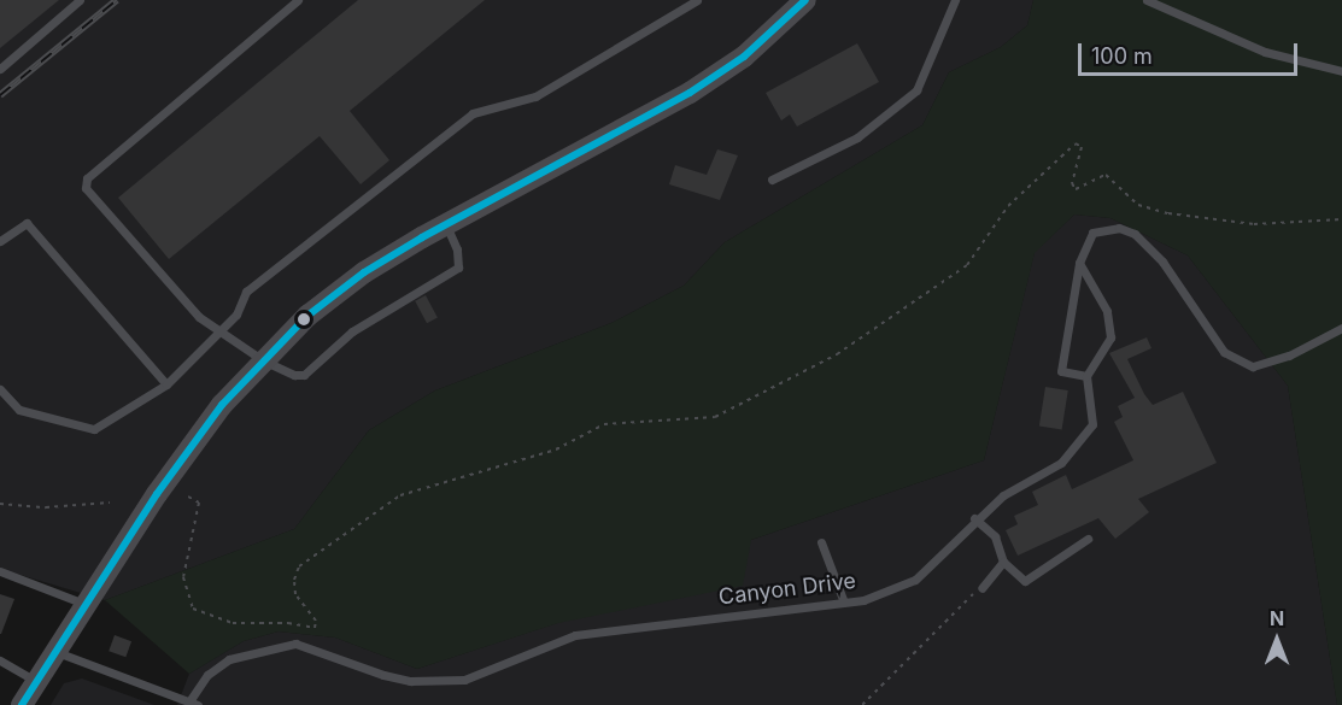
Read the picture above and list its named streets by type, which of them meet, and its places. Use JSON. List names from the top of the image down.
{
  "streets": {
    "lane": ["Canyon Drive"]
  },
  "scale_bar": "100 m",
  "north": "top"
}
